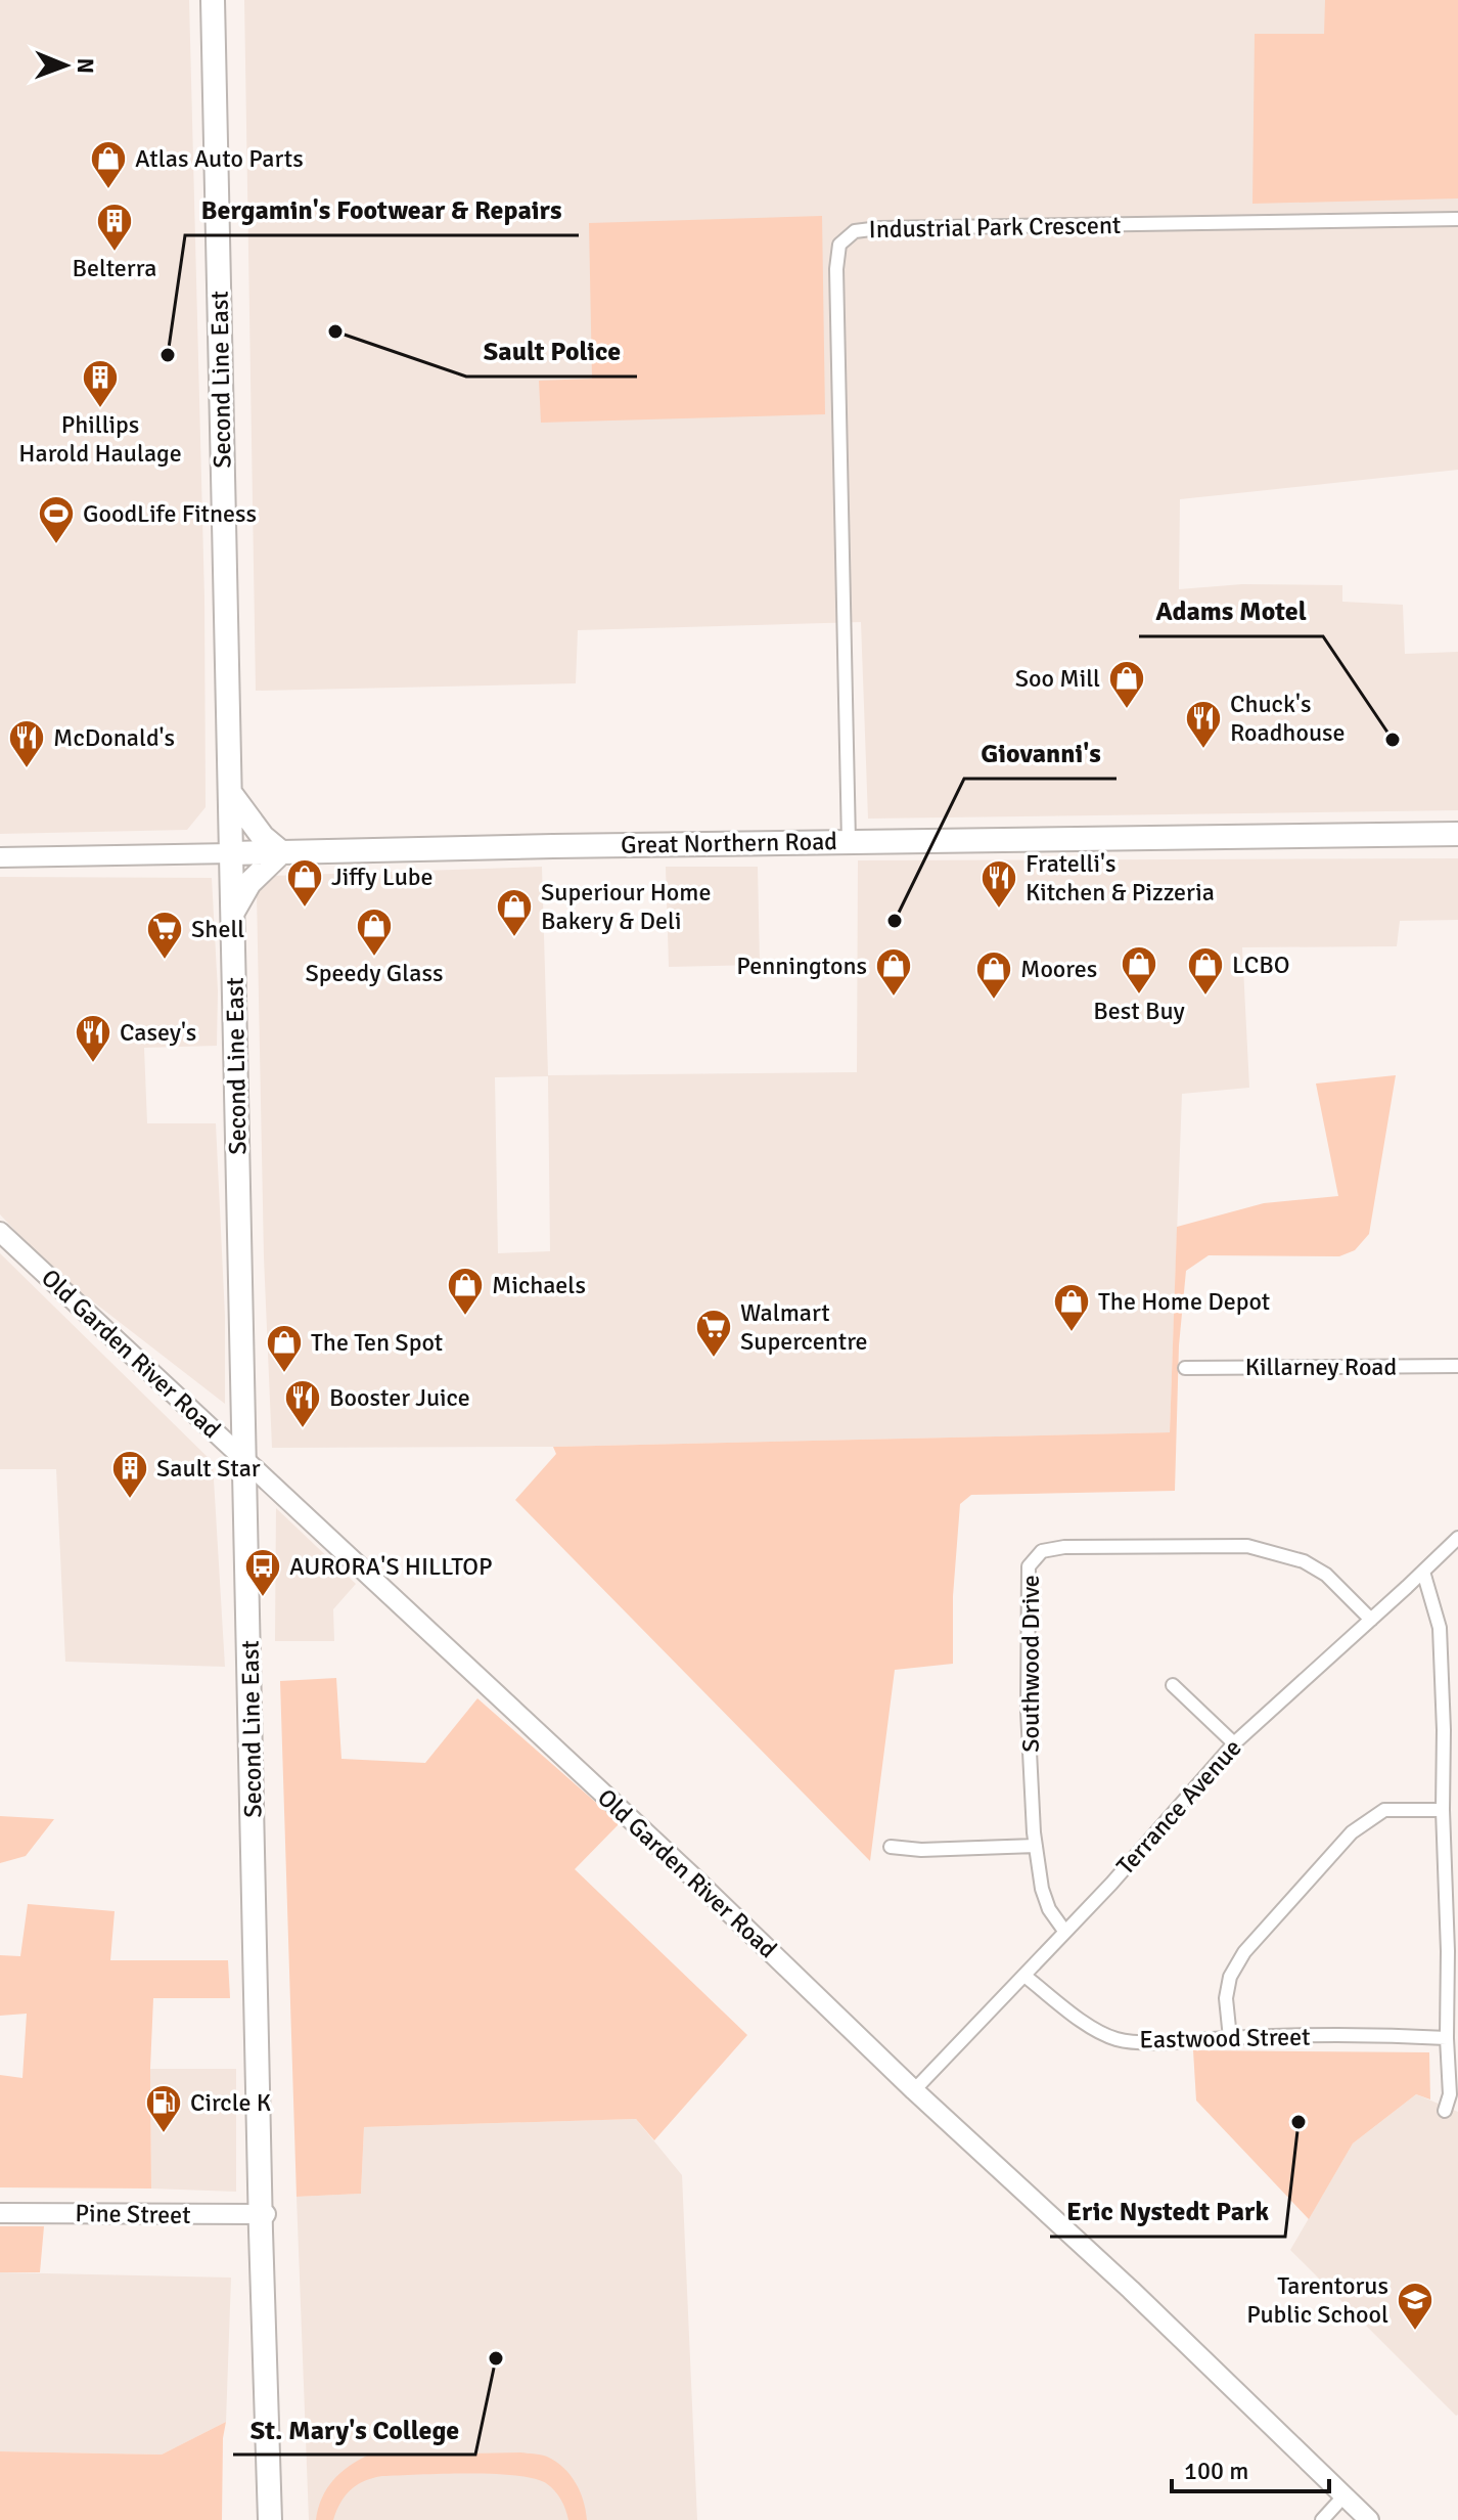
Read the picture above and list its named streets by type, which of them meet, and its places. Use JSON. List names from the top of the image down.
{
  "streets": {
    "highway": ["Second Line East", "Great Northern Road"],
    "main road": ["Old Garden River Road", "Pine Street"],
    "street": [
      "Industrial Park Crescent",
      "Killarney Road",
      "Southwood Drive",
      "Terrance Avenue",
      "Eastwood Street"
    ]
  },
  "crossings": [
    ["Industrial Park Crescent", "Great Northern Road"],
    ["Second Line East", "Great Northern Road"],
    ["Second Line East", "Old Garden River Road"],
    ["Second Line East", "Pine Street"],
    ["Old Garden River Road", "Terrance Avenue"],
    ["Southwood Drive", "Terrance Avenue"],
    ["Terrance Avenue", "Eastwood Street"]
  ],
  "places": {
    "shop": [
      "Atlas Auto Parts",
      "Soo Mill",
      "Jiffy Lube",
      "Superiour Home Bakery & Deli",
      "Speedy Glass",
      "Best Buy",
      "LCBO",
      "Penningtons",
      "Moores",
      "Michaels",
      "The Home Depot",
      "The Ten Spot"
    ],
    "building": ["Belterra", "Phillips Harold Haulage", "Sault Star"],
    "other": [
      "Sault Police",
      "Bergamin's Footwear & Repairs",
      "Adams Motel",
      "Giovanni's",
      "Eric Nystedt Park",
      "St. Mary's College"
    ],
    "sports": ["GoodLife Fitness"],
    "restaurant": [
      "Chuck's Roadhouse",
      "McDonald's",
      "Fratelli's Kitchen & Pizzeria",
      "Casey's",
      "Booster Juice"
    ],
    "supermarket": ["Shell", "Walmart Supercentre"],
    "bus stop": ["AURORA'S HILLTOP"],
    "fuel station": ["Circle K"],
    "school or university": ["Tarentorus Public School"]
  },
  "scale_bar": "100 m",
  "north": "right"
}
